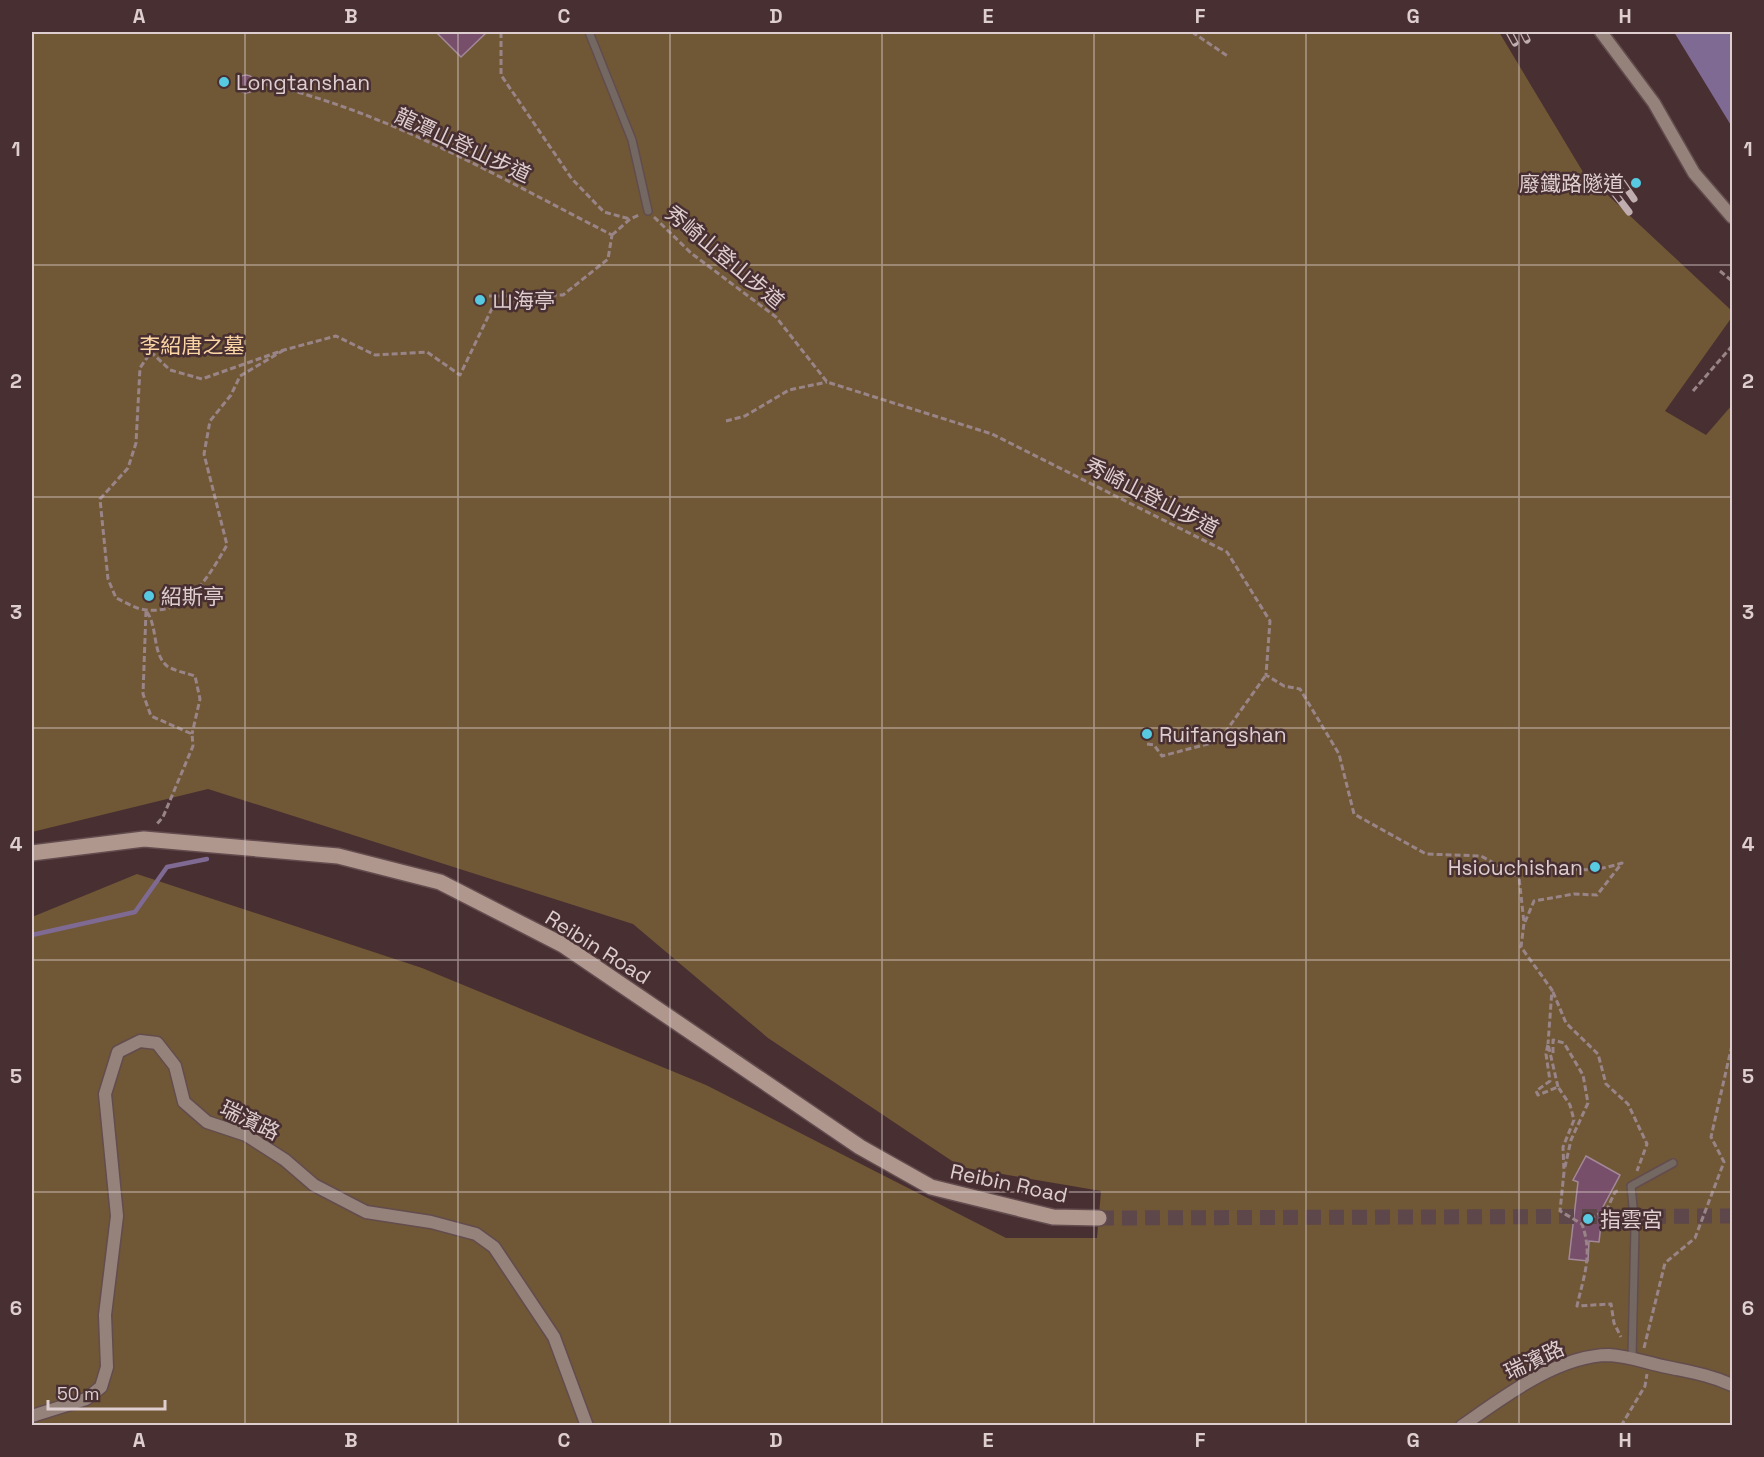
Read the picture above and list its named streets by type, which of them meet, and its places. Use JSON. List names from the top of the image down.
{
  "streets": {
    "main road": ["Reibin Road"],
    "street": ["瑞濱路"],
    "path": ["龍潭山登山步道", "秀崎山登山步道"]
  },
  "parks": ["李紹唐之墓"],
  "places": [
    "Longtanshan",
    "廢鐵路隧道",
    "山海亭",
    "紹斯亭",
    "Ruifangshan",
    "Hsiouchishan",
    "指雲宮"
  ],
  "scale_bar": "50 m",
  "grid": {
    "columns": [
      "A",
      "B",
      "C",
      "D",
      "E",
      "F",
      "G",
      "H"
    ],
    "rows": [
      "1",
      "2",
      "3",
      "4",
      "5",
      "6"
    ]
  }
}
